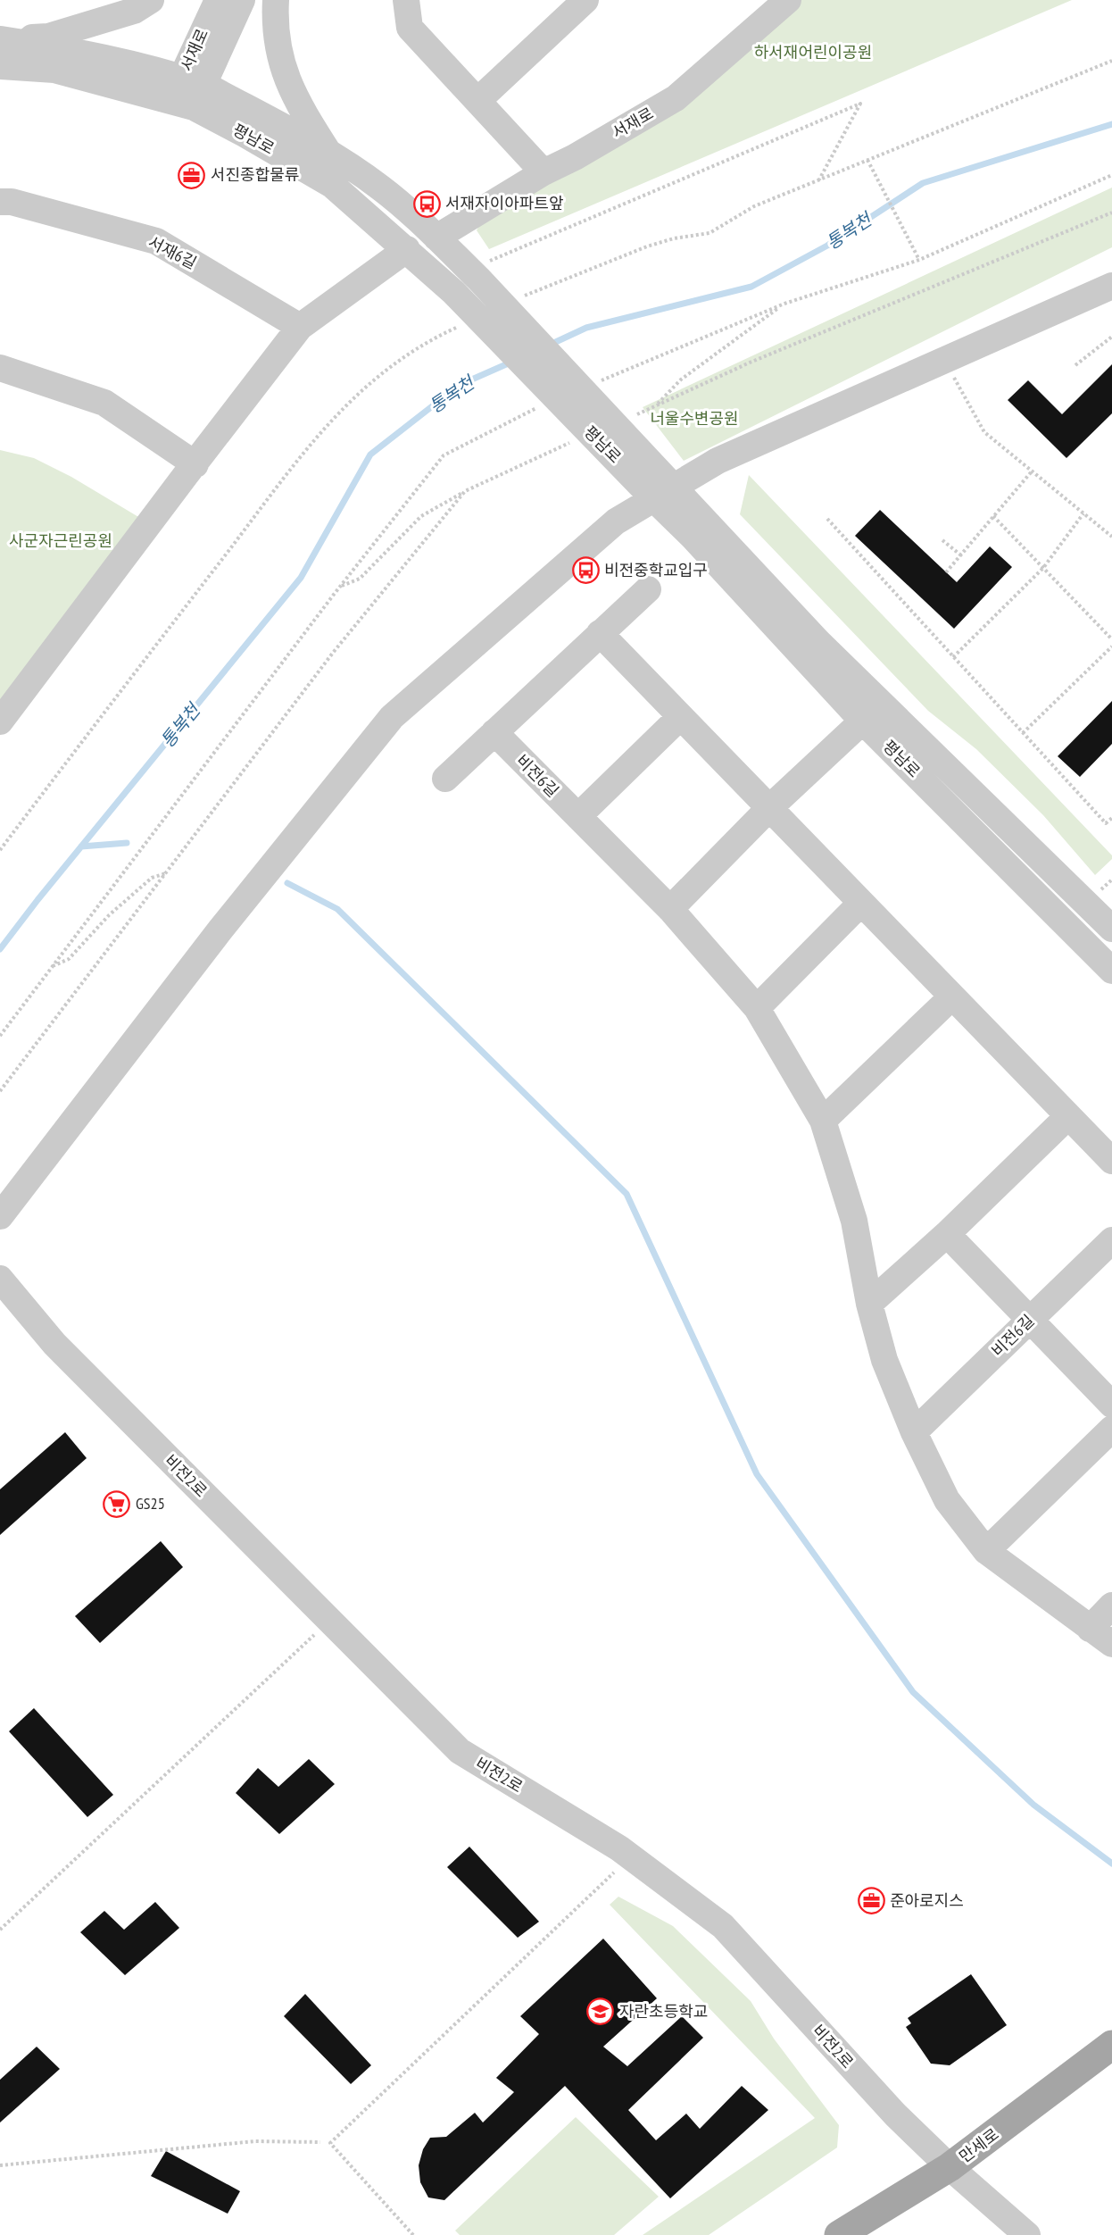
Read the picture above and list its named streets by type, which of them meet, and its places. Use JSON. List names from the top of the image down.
{
  "streets": {
    "main road": ["만세로"],
    "street": [
      "서재로",
      "평남로",
      "서재6길",
      "비전6길",
      "비전2로"
    ]
  },
  "crossings": [
    ["서재로", "평남로"],
    ["비전2로", "만세로"]
  ],
  "water": ["통복천"],
  "parks": ["하서재어린이공원", "너울수변공원", "사군자근린공원"],
  "places": {
    "office": ["서진종합물류", "준아로지스"],
    "bus stop": ["서재자이아파트앞", "비전중학교입구"],
    "supermarket": ["GS25"],
    "school or university": ["자란초등학교"]
  }
}
